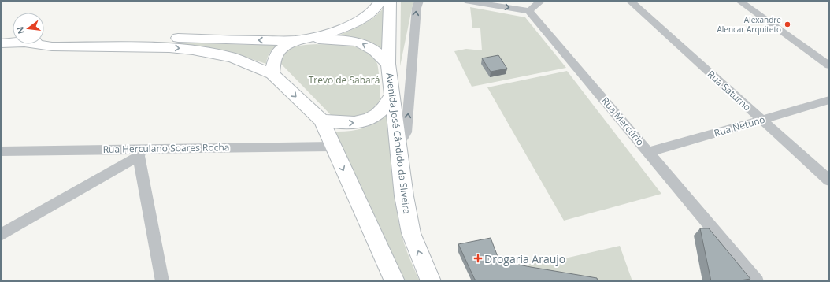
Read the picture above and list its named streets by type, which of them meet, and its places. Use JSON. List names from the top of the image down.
{
  "streets": {
    "main road": ["Avenida José Cândido da Silveira"],
    "street": [
      "Rua Saturno",
      "Rua Mercúrio",
      "Rua Netuno",
      "Rua Herculano Soares Rocha"
    ]
  },
  "crossings": [
    ["Rua Saturno", "Rua Netuno"],
    ["Rua Mercúrio", "Rua Netuno"]
  ],
  "parks": ["Trevo de Sabará"],
  "places": {
    "other": ["Alexandre Alencar Arquiteto"],
    "health": ["Drogaria Araujo"]
  },
  "north": "left"
}
